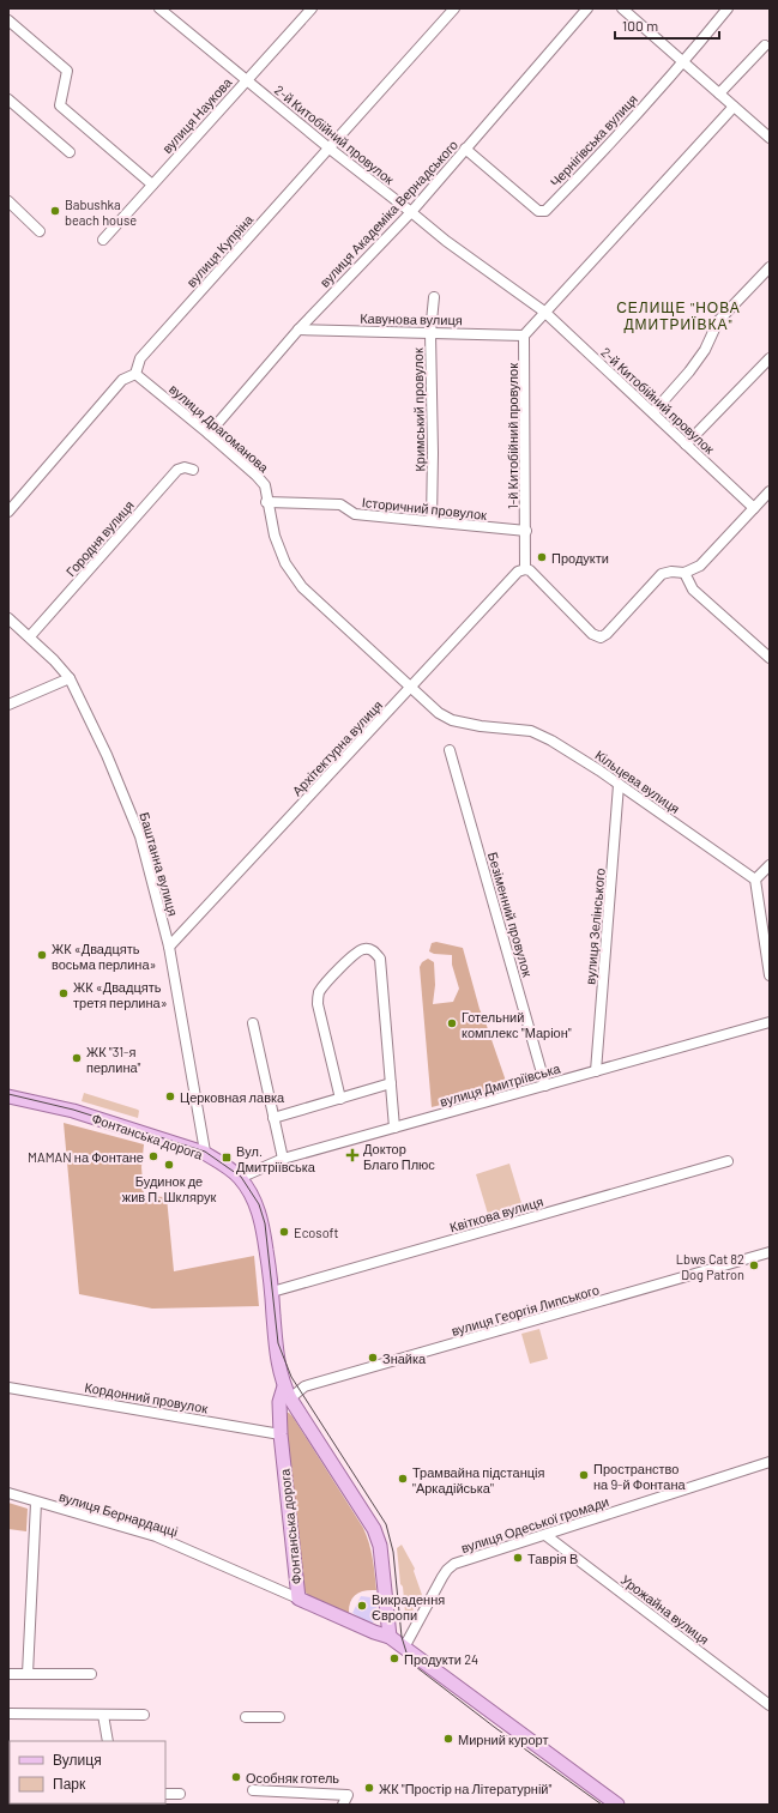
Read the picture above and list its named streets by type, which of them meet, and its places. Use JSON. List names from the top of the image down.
{
  "streets": {
    "main road": ["Фонтанська дорога"],
    "street": [
      "вулиця Наукова",
      "2-й Китобійний провулок",
      "Чернігівська вулиця",
      "вулиця Академіка Вернадського",
      "вулиця Купріна",
      "Кавунова вулиця",
      "Кримський провулок",
      "вулиця Драгоманова",
      "1-й Китобійний провулок",
      "Історичний провулок",
      "Городня вулиця",
      "Архітектурна вулиця",
      "Кільцева вулиця",
      "Баштанна вулиця",
      "Безіменний провулок",
      "вулиця Зелінського",
      "вулиця Дмитріївська",
      "Квіткова вулиця",
      "вулиця Георгія Липського",
      "Кордонний провулок",
      "вулиця Бернардацці",
      "вулиця Одеської громади",
      "Урожайна вулиця"
    ]
  },
  "crossings": [
    ["вулиця Наукова", "2-й Китобійний провулок"],
    ["2-й Китобійний провулок", "вулиця Академіка Вернадського"],
    ["2-й Китобійний провулок", "вулиця Купріна"],
    ["Чернігівська вулиця", "вулиця Академіка Вернадського"],
    ["вулиця Академіка Вернадського", "Кавунова вулиця"],
    ["вулиця Академіка Вернадського", "вулиця Драгоманова"],
    ["вулиця Купріна", "вулиця Драгоманова"],
    ["Кавунова вулиця", "Кримський провулок"],
    ["Кавунова вулиця", "1-й Китобійний провулок"],
    ["Кримський провулок", "Історичний провулок"],
    ["вулиця Драгоманова", "Історичний провулок"],
    ["вулиця Драгоманова", "Архітектурна вулиця"],
    ["вулиця Драгоманова", "Кільцева вулиця"],
    ["1-й Китобійний провулок", "Історичний провулок"],
    ["1-й Китобійний провулок", "Архітектурна вулиця"],
    ["Городня вулиця", "Баштанна вулиця"],
    ["Архітектурна вулиця", "Кільцева вулиця"],
    ["Архітектурна вулиця", "Баштанна вулиця"],
    ["Кільцева вулиця", "вулиця Зелінського"],
    ["Баштанна вулиця", "Фонтанська дорога"],
    ["Безіменний провулок", "вулиця Дмитріївська"],
    ["вулиця Зелінського", "вулиця Дмитріївська"],
    ["вулиця Дмитріївська", "Фонтанська дорога"],
    ["Фонтанська дорога", "Квіткова вулиця"],
    ["Фонтанська дорога", "вулиця Георгія Липського"],
    ["Фонтанська дорога", "Кордонний провулок"],
    ["Фонтанська дорога", "вулиця Бернардацці"],
    ["Фонтанська дорога", "вулиця Одеської громади"],
    ["вулиця Одеської громади", "Урожайна вулиця"]
  ],
  "districts": ["СЕЛИЩЕ \"НОВА ДМИТРИЇВКА\""],
  "places": {
    "other": [
      "Babushka beach house",
      "Продукти",
      "ЖК «Двадцять восьма перлина»",
      "ЖК «Двадцять третя перлина»",
      "Готельний комплекс \"Маріон\"",
      "ЖК \"31-я перлина\"",
      "Церковная лавка",
      "MAMAN на Фонтане",
      "Будинок де жив П. Шклярук",
      "Ecosoft",
      "Lbws Cat 82 Dog Patron",
      "Знайка",
      "Пространство на 9-й Фонтана",
      "Трамвайна підстанція \"Аркадійська\"",
      "Таврія В",
      "Викрадення Європи",
      "Продукти 24",
      "Мирний курорт",
      "Особняк готель",
      "ЖК \"Простір на Літературній\""
    ],
    "health": ["Доктор Благо Плюс"],
    "transit": ["Вул. Дмитріївська"]
  },
  "legend": ["Вулиця", "Парк"],
  "scale_bar": "100 m"
}
